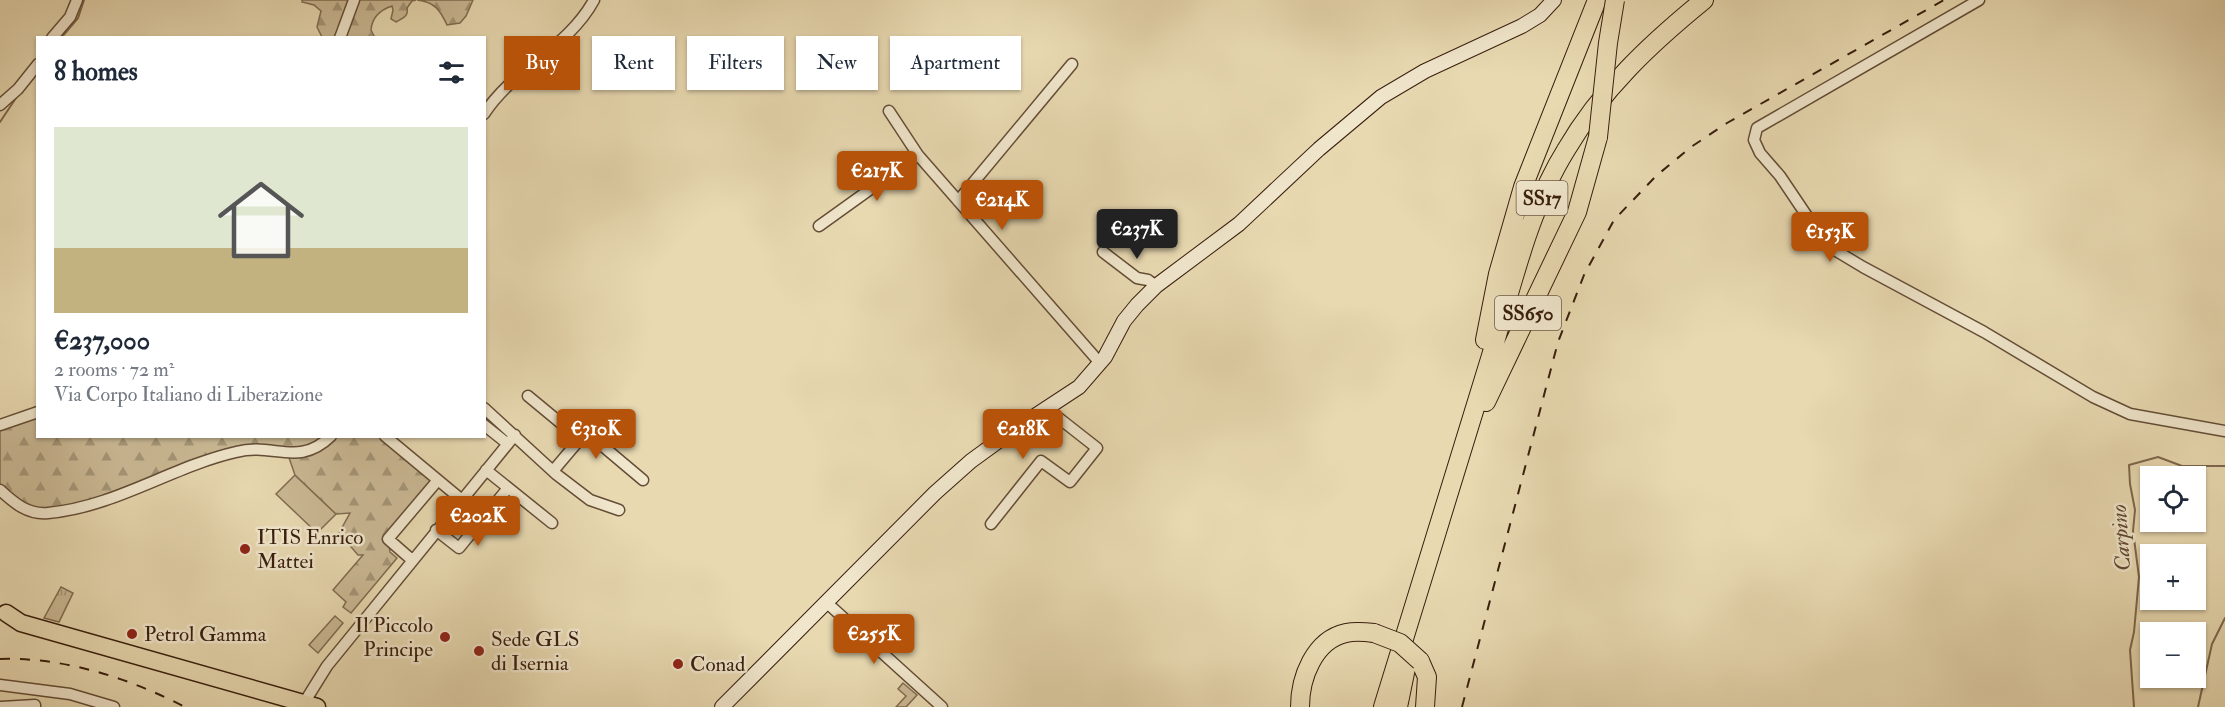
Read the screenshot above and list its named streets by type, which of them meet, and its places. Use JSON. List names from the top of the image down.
{
  "streets": {
    "highway": ["SS17", "SS650"]
  },
  "crossings": [
    ["SS17", "SS650"]
  ],
  "water": ["Carpino"],
  "places": [
    "ITIS Enrico Mattei",
    "Petrol Gamma",
    "Il Piccolo Principe",
    "Sede GLS di Isernia",
    "Conad"
  ],
  "page": {
    "chip": [
      "Buy",
      "Rent",
      "Filters",
      "New",
      "Apartment"
    ],
    "heading": "8 homes",
    "list": [
      {
        "name": "€237,000",
        "note": "2 rooms · 72 m² · Via Corpo Italiano di Liberazione"
      }
    ],
    "price": [
      "€217K",
      "€214K",
      "€237K",
      "€153K",
      "€310K",
      "€218K",
      "€202K",
      "€255K"
    ],
    "map_buttons": ["+", "−"]
  }
}
